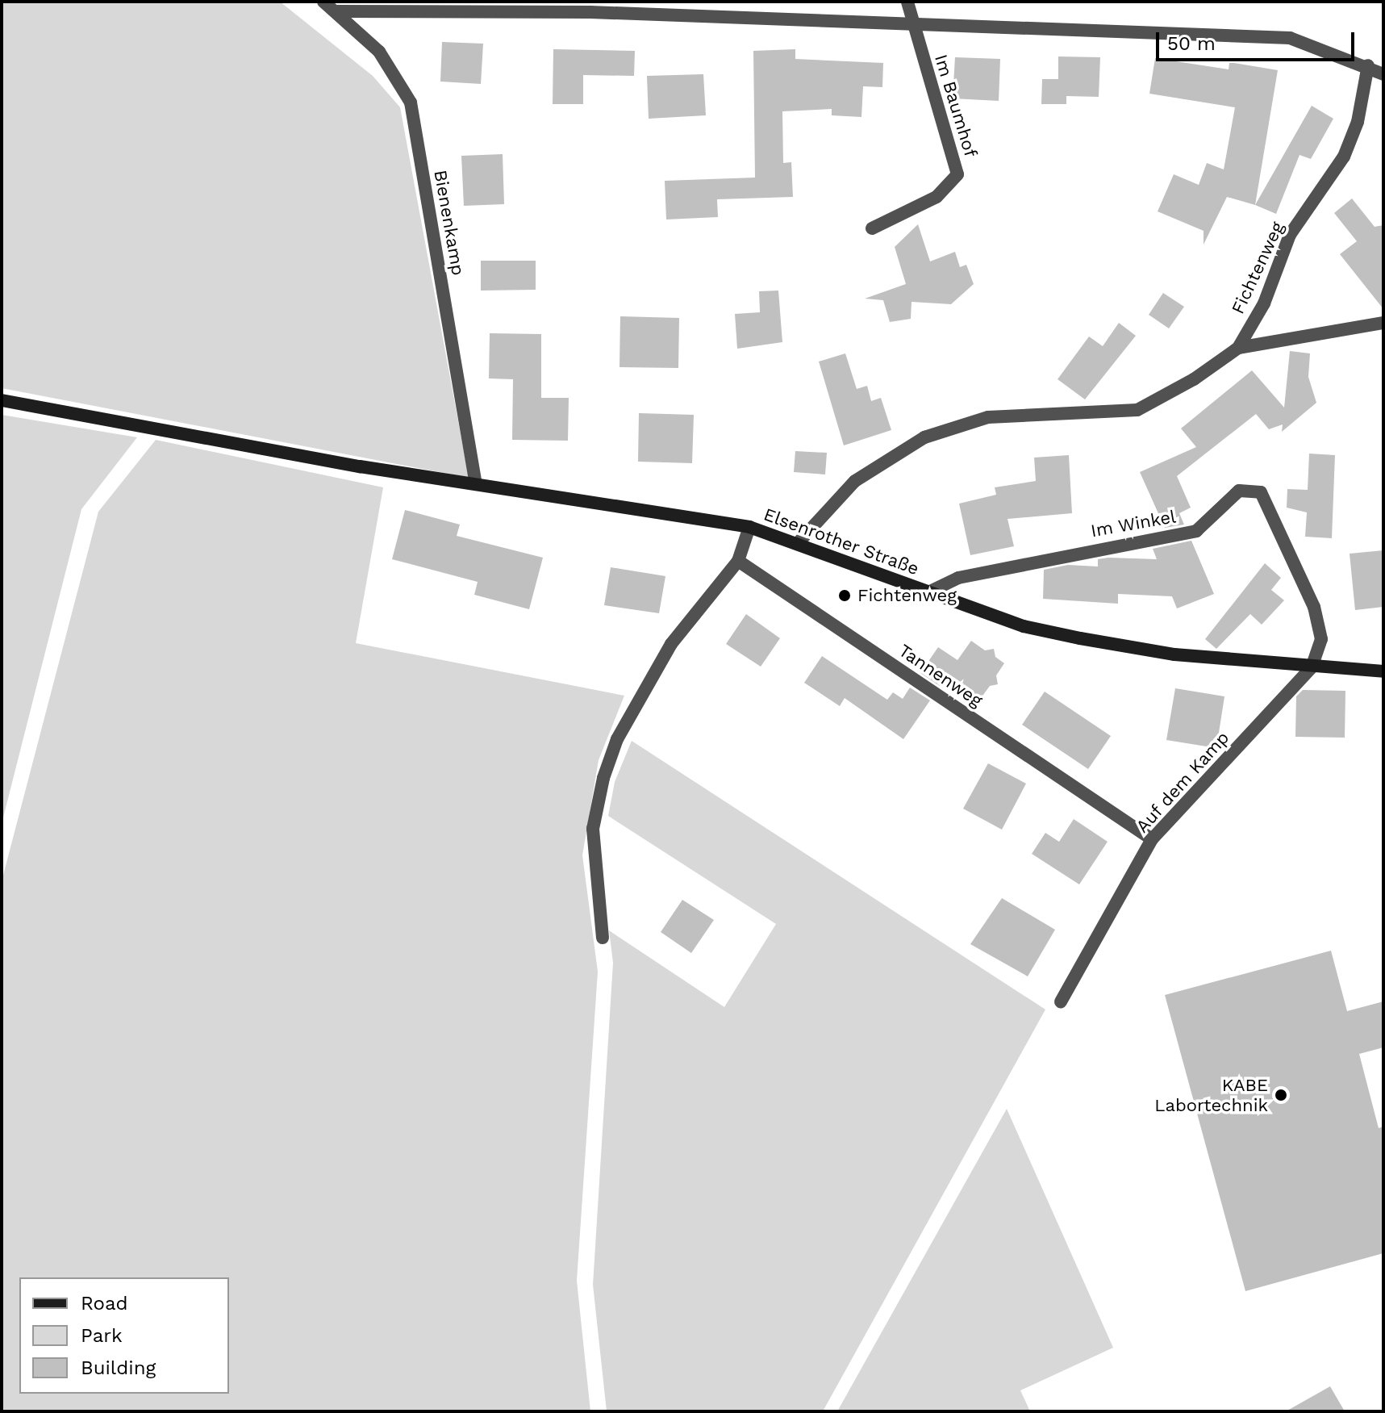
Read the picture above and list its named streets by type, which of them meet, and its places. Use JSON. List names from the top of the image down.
{
  "streets": {
    "street": [
      "Im Baumhof",
      "Bienenkamp",
      "Fichtenweg",
      "Im Winkel",
      "Elsenrother Straße",
      "Tannenweg",
      "Auf dem Kamp"
    ]
  },
  "crossings": [
    ["Bienenkamp", "Elsenrother Straße"],
    ["Fichtenweg", "Elsenrother Straße"],
    ["Im Winkel", "Elsenrother Straße"],
    ["Im Winkel", "Auf dem Kamp"],
    ["Elsenrother Straße", "Auf dem Kamp"],
    ["Tannenweg", "Auf dem Kamp"]
  ],
  "places": ["Fichtenweg", "KABE Labortechnik"],
  "legend": ["Road", "Park", "Building"],
  "scale_bar": "50 m"
}
